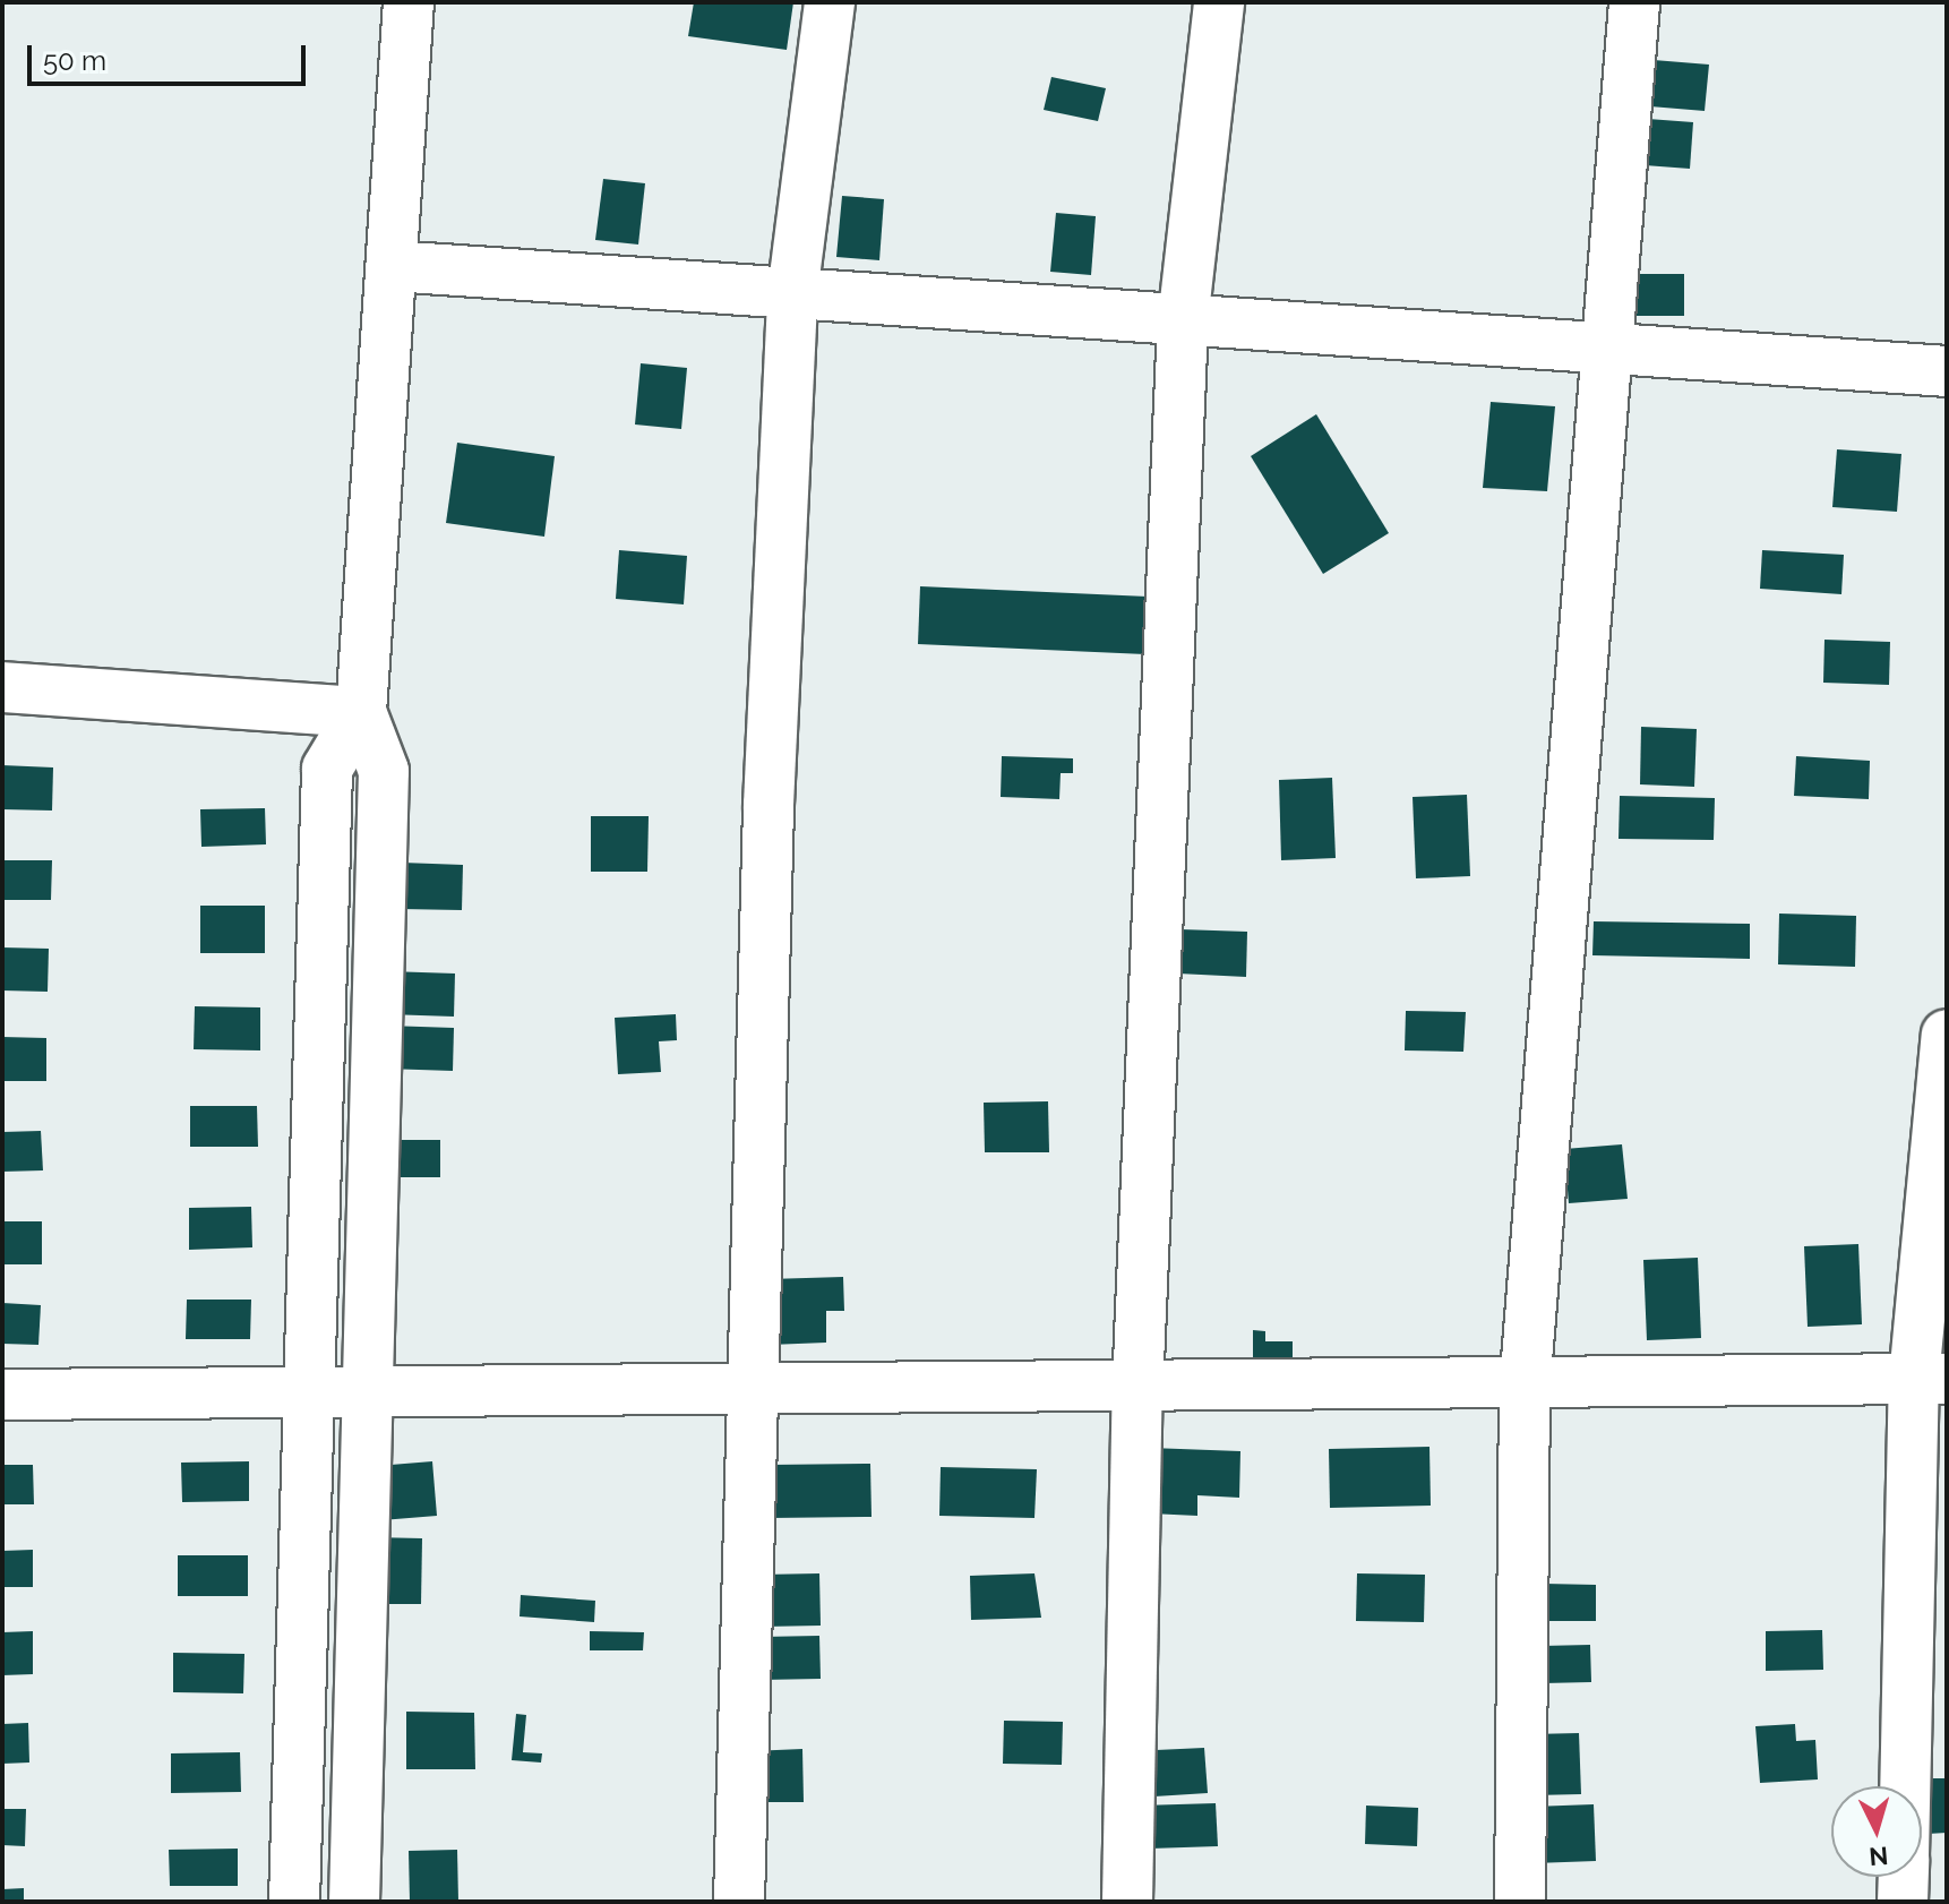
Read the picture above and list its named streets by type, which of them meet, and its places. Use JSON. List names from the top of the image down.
{
  "scale_bar": "50 m",
  "north": "bottom"
}
